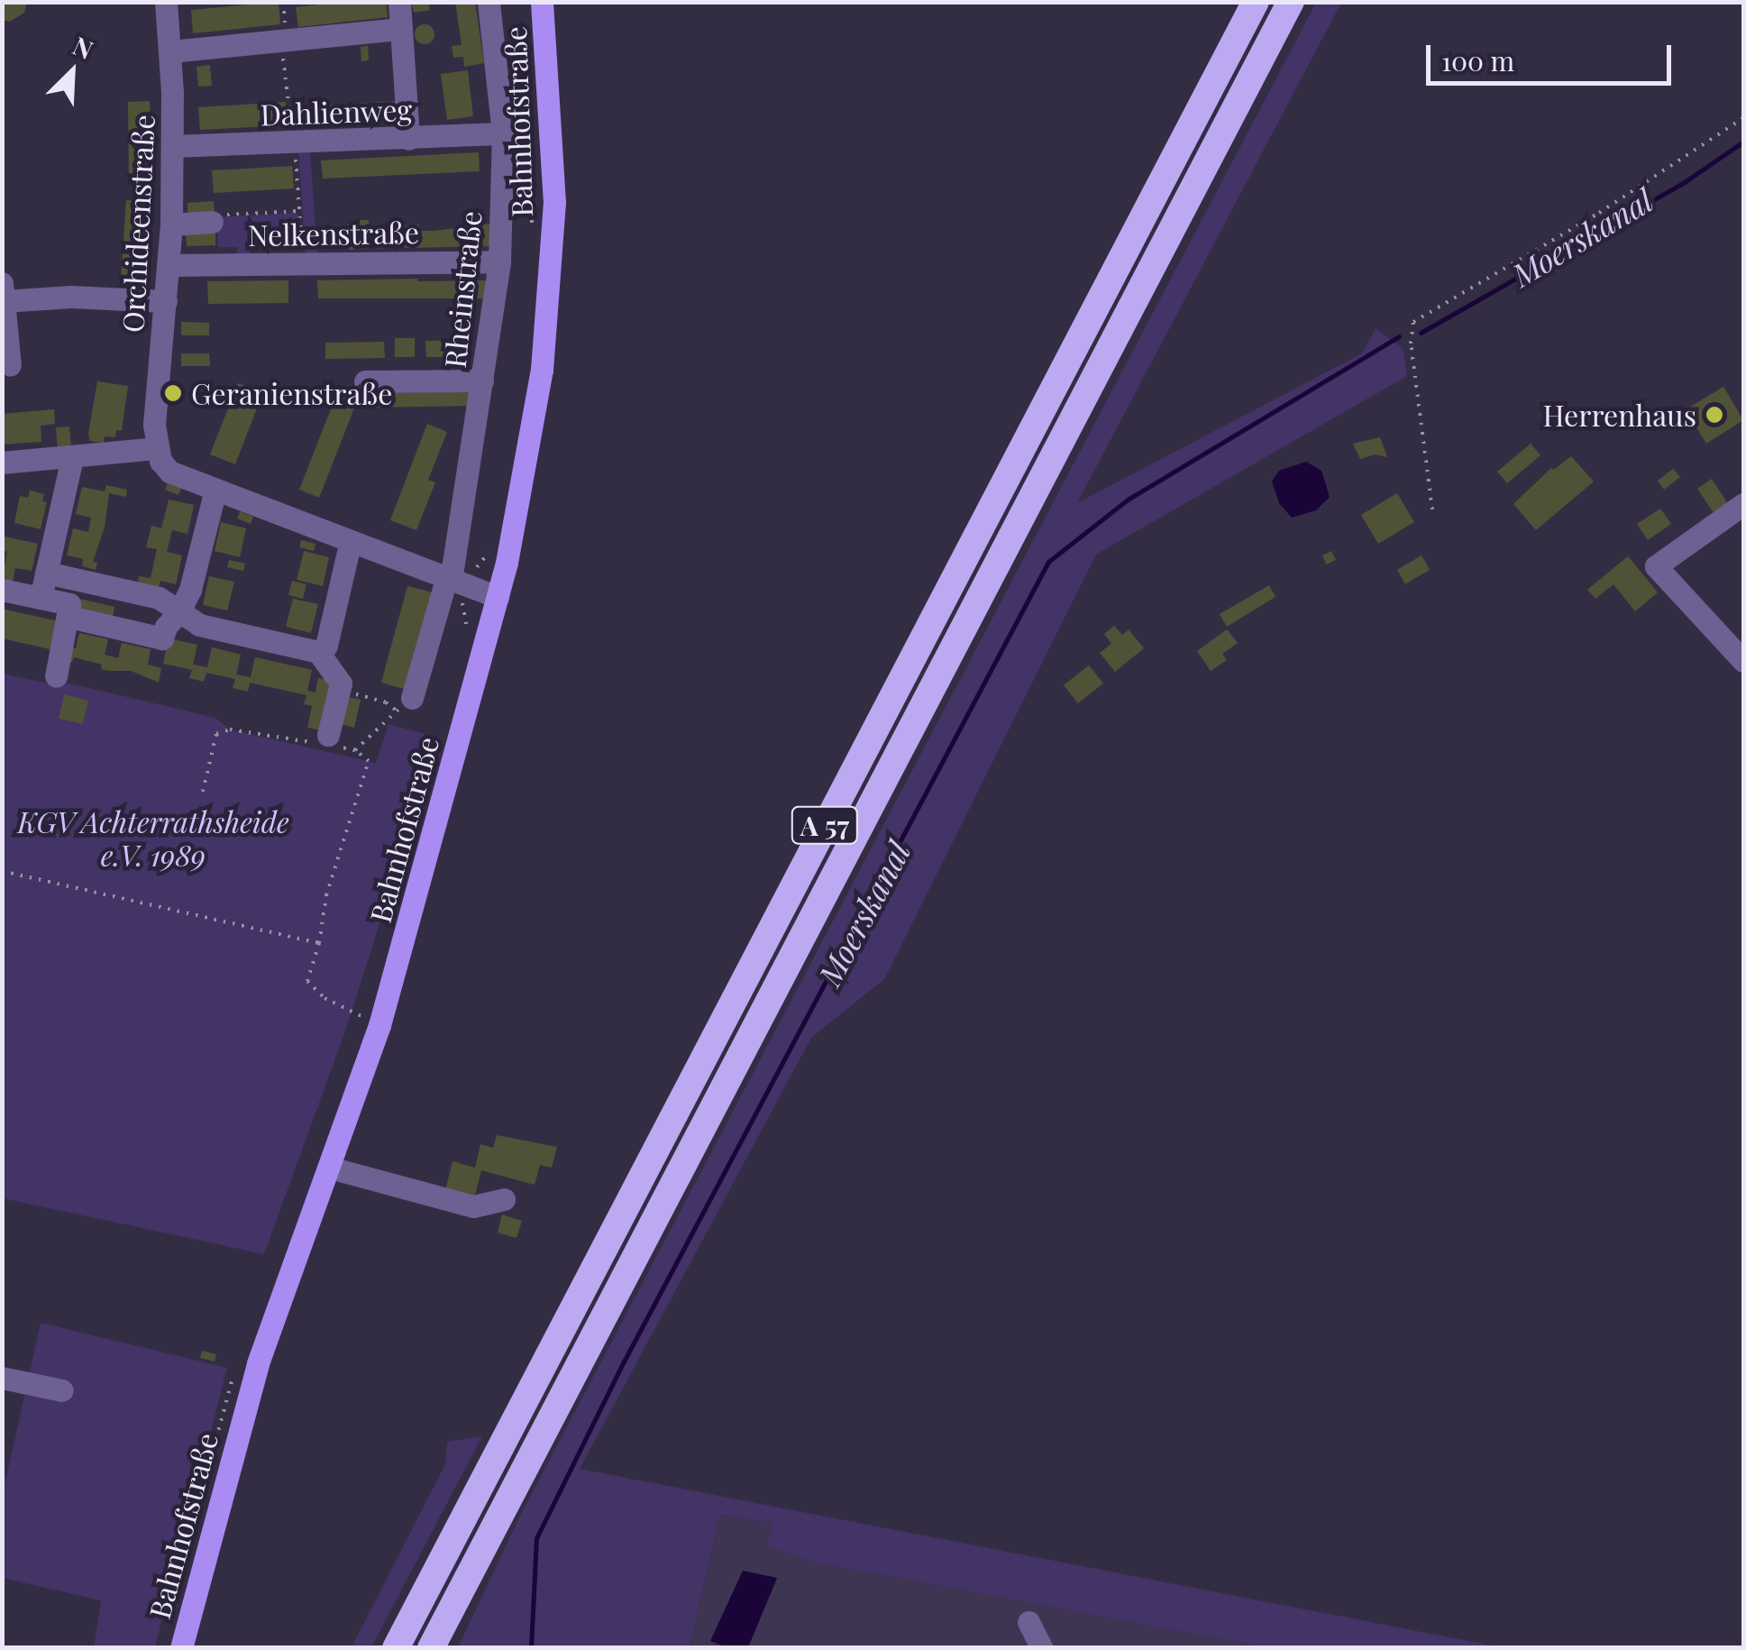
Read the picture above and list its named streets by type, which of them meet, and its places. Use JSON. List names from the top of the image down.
{
  "streets": {
    "highway": ["A 57"],
    "main road": ["Bahnhofstraße"],
    "street": [
      "Dahlienweg",
      "Orchideenstraße",
      "Nelkenstraße",
      "Rheinstraße"
    ]
  },
  "crossings": [
    ["Dahlienweg", "Orchideenstraße"],
    ["Dahlienweg", "Rheinstraße"],
    ["Orchideenstraße", "Nelkenstraße"],
    ["Nelkenstraße", "Rheinstraße"]
  ],
  "water": ["Moerskanal"],
  "parks": ["KGV Achterrathsheide e.V. 1989"],
  "places": ["Geranienstraße", "Herrenhaus"],
  "scale_bar": "100 m",
  "north": "top right"
}
